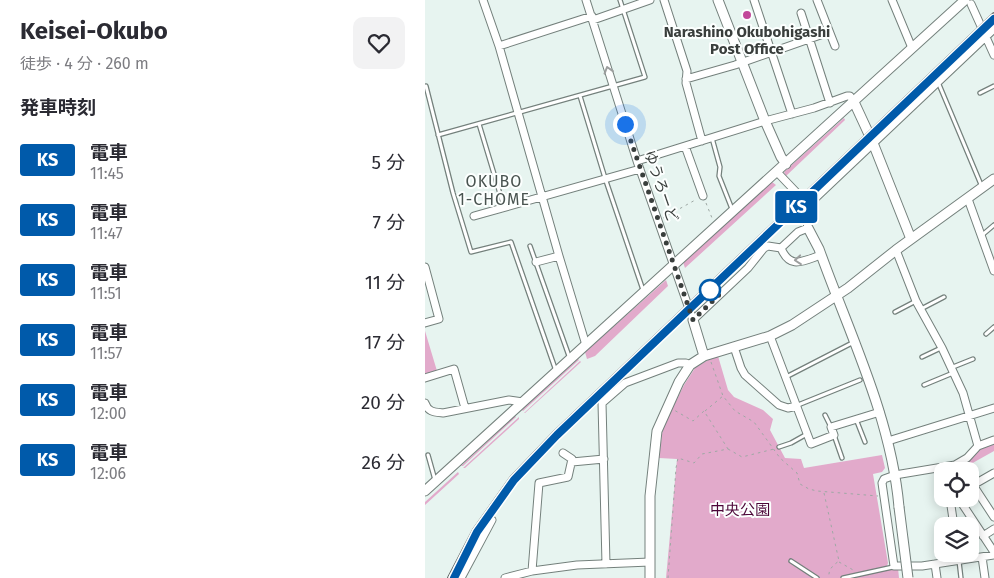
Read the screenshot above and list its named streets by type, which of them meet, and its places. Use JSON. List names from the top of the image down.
{
  "streets": {
    "street": ["ゆうろーど"]
  },
  "districts": ["OKUBO 1-CHOME"],
  "parks": ["中央公園"],
  "places": ["Narashino Okubohigashi Post Office"],
  "page": {
    "heading": [
      ["Keisei-Okubo", "徒歩 · 4 分 · 260 m"],
      "発車時刻"
    ],
    "on_map": "KS",
    "list": [
      {
        "mark": "KS",
        "name": "電車",
        "note": "11:45",
        "value": "5 分"
      },
      {
        "mark": "KS",
        "name": "電車",
        "note": "11:47",
        "value": "7 分"
      },
      {
        "mark": "KS",
        "name": "電車",
        "note": "11:51",
        "value": "11 分"
      },
      {
        "mark": "KS",
        "name": "電車",
        "note": "11:57",
        "value": "17 分"
      },
      {
        "mark": "KS",
        "name": "電車",
        "note": "12:00",
        "value": "20 分"
      },
      {
        "mark": "KS",
        "name": "電車",
        "note": "12:06",
        "value": "26 分"
      }
    ]
  }
}
